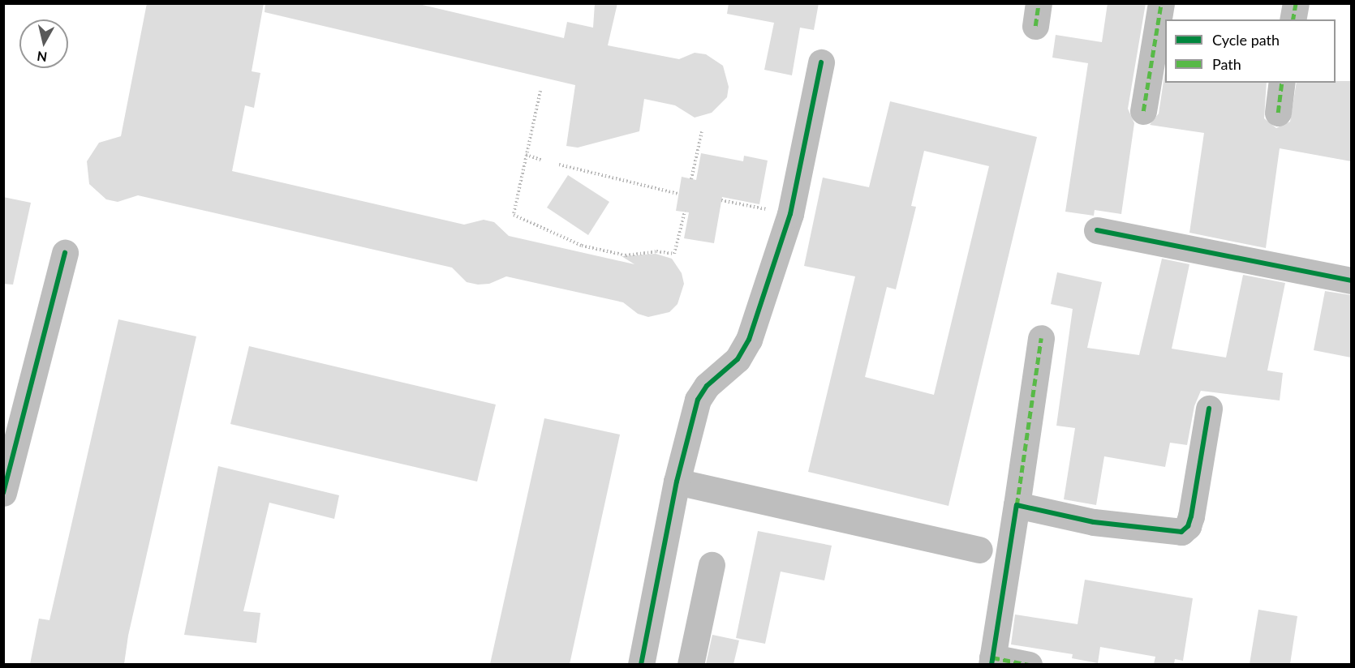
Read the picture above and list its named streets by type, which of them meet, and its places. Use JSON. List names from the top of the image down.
{
  "legend": ["Cycle path", "Path"],
  "north": "bottom"
}
